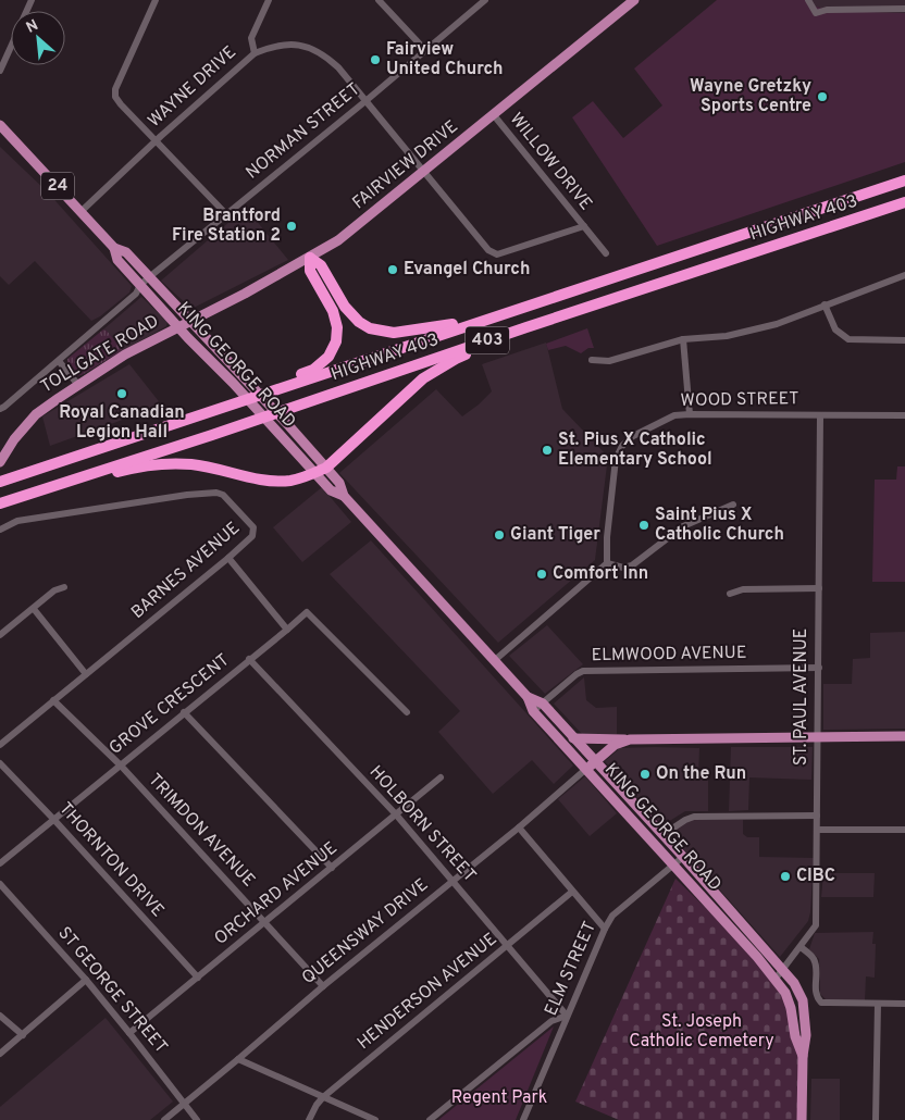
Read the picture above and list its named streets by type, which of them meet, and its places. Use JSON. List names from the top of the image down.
{
  "streets": {
    "highway": ["HIGHWAY 403", "403"],
    "main road": [
      "FAIRVIEW DRIVE",
      "24",
      "TOLLGATE ROAD",
      "KING GEORGE ROAD"
    ],
    "street": [
      "WAYNE DRIVE",
      "NORMAN STREET",
      "WILLOW DRIVE",
      "WOOD STREET",
      "BARNES AVENUE",
      "ELMWOOD AVENUE",
      "ST. PAUL AVENUE",
      "GROVE CRESCENT",
      "HOLBORN STREET",
      "TRIMDON AVENUE",
      "THORNTON DRIVE",
      "ORCHARD AVENUE",
      "QUEENSWAY DRIVE",
      "ELM STREET",
      "ST GEORGE STREET",
      "HENDERSON AVENUE"
    ]
  },
  "crossings": [
    ["WAYNE DRIVE", "NORMAN STREET"],
    ["WAYNE DRIVE", "WILLOW DRIVE"],
    ["WAYNE DRIVE", "FAIRVIEW DRIVE"],
    ["WAYNE DRIVE", "KING GEORGE ROAD"],
    ["NORMAN STREET", "KING GEORGE ROAD"],
    ["WILLOW DRIVE", "FAIRVIEW DRIVE"],
    ["FAIRVIEW DRIVE", "TOLLGATE ROAD"],
    ["FAIRVIEW DRIVE", "KING GEORGE ROAD"],
    ["TOLLGATE ROAD", "KING GEORGE ROAD"],
    ["KING GEORGE ROAD", "ELMWOOD AVENUE"],
    ["KING GEORGE ROAD", "ST. PAUL AVENUE"],
    ["KING GEORGE ROAD", "QUEENSWAY DRIVE"],
    ["KING GEORGE ROAD", "ELM STREET"],
    ["WOOD STREET", "ST. PAUL AVENUE"],
    ["BARNES AVENUE", "TRIMDON AVENUE"],
    ["ELMWOOD AVENUE", "ST. PAUL AVENUE"],
    ["GROVE CRESCENT", "HOLBORN STREET"],
    ["GROVE CRESCENT", "TRIMDON AVENUE"],
    ["GROVE CRESCENT", "THORNTON DRIVE"],
    ["HOLBORN STREET", "ORCHARD AVENUE"],
    ["HOLBORN STREET", "QUEENSWAY DRIVE"],
    ["HOLBORN STREET", "ELM STREET"],
    ["HOLBORN STREET", "HENDERSON AVENUE"],
    ["TRIMDON AVENUE", "ORCHARD AVENUE"],
    ["TRIMDON AVENUE", "QUEENSWAY DRIVE"],
    ["THORNTON DRIVE", "ORCHARD AVENUE"],
    ["ORCHARD AVENUE", "ST GEORGE STREET"],
    ["QUEENSWAY DRIVE", "ST GEORGE STREET"]
  ],
  "parks": ["St. Joseph Catholic Cemetery", "Regent Park"],
  "places": [
    "Fairview United Church",
    "Wayne Gretzky Sports Centre",
    "Brantford Fire Station 2",
    "Evangel Church",
    "Royal Canadian Legion Hall",
    "St. Pius X Catholic Elementary School",
    "Saint Pius X Catholic Church",
    "Giant Tiger",
    "Comfort Inn",
    "On the Run",
    "CIBC"
  ],
  "north": "top left"
}
